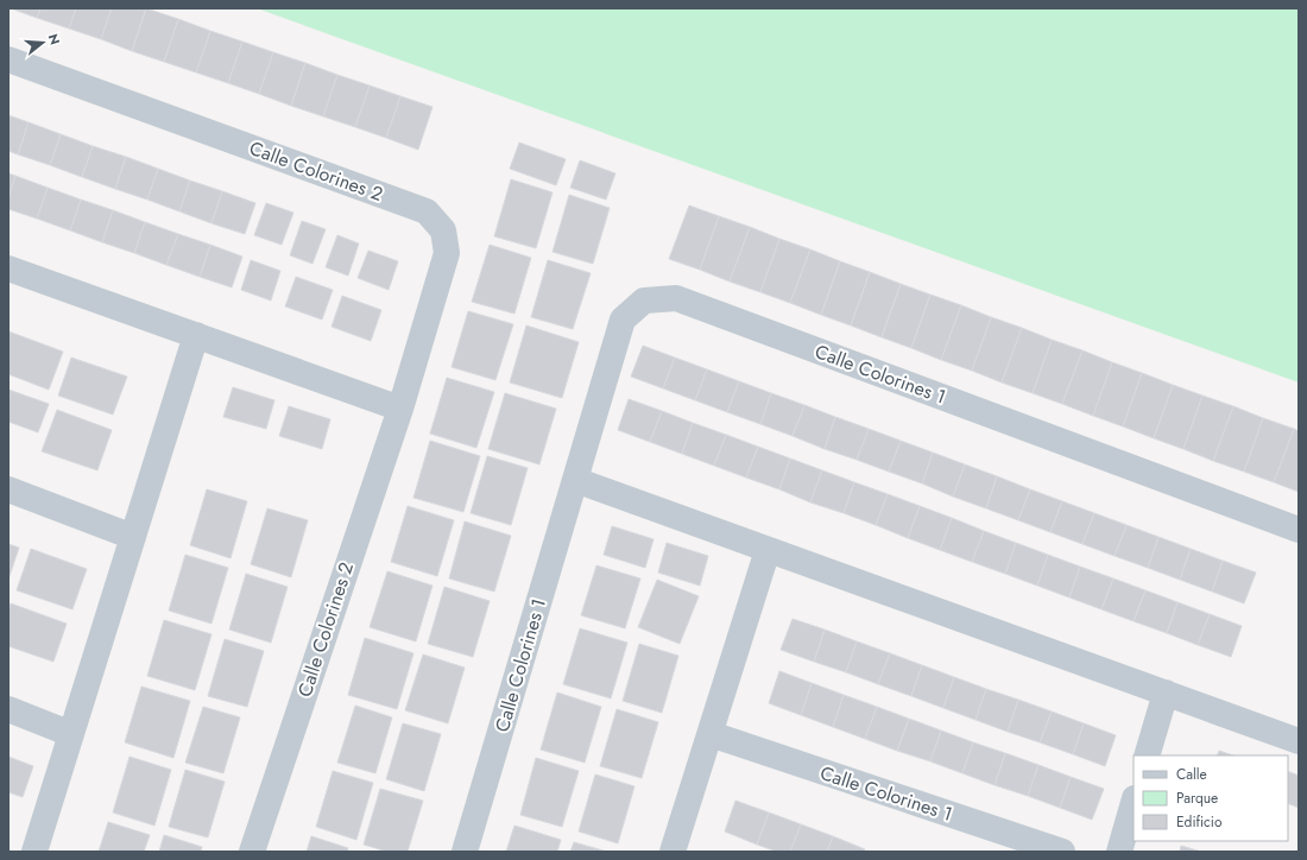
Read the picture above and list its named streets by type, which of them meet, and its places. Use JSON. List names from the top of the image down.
{
  "streets": {
    "street": ["Calle Colorines 2", "Calle Colorines 1"]
  },
  "legend": ["Calle", "Parque", "Edificio"],
  "north": "right"
}
